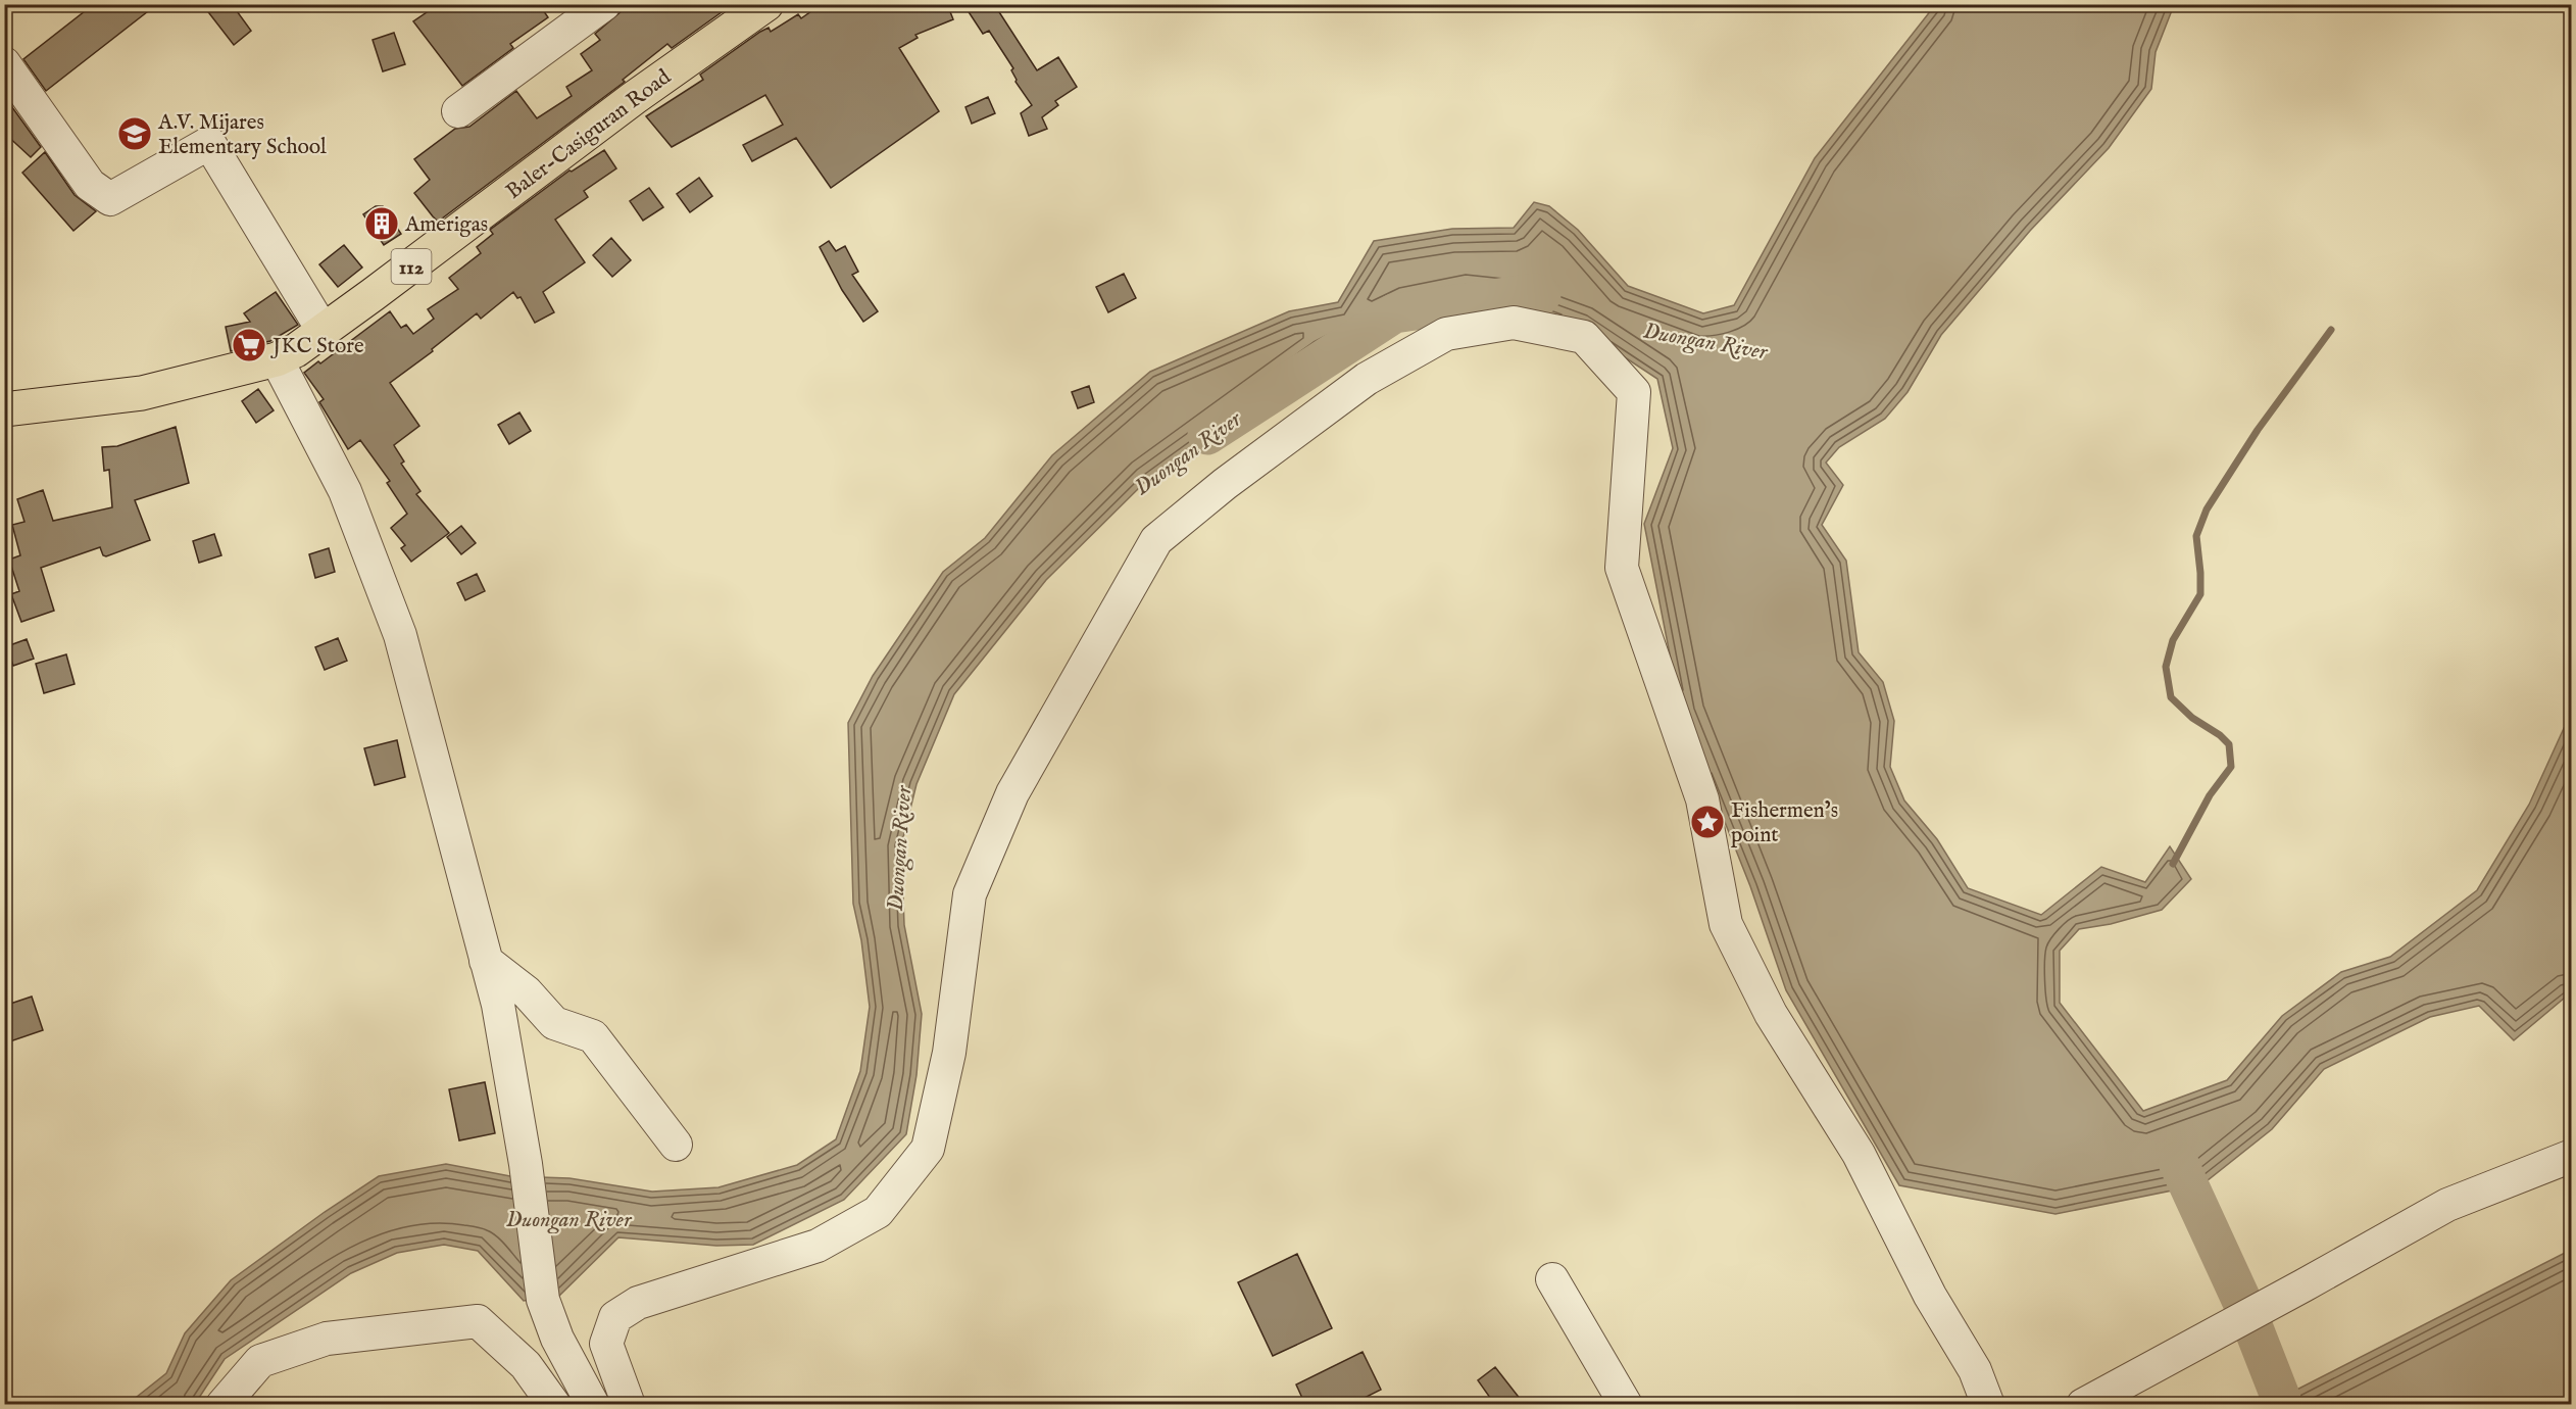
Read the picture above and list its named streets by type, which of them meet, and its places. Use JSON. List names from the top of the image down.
{
  "streets": {
    "main road": ["Baler-Casiguran Road", "112"]
  },
  "water": ["Duongan River"],
  "places": {
    "school or university": ["A.V. Mijares Elementary School"],
    "building": ["Amerigas"],
    "supermarket": ["JKC Store"],
    "place": ["Fishermen’s point"]
  }
}
